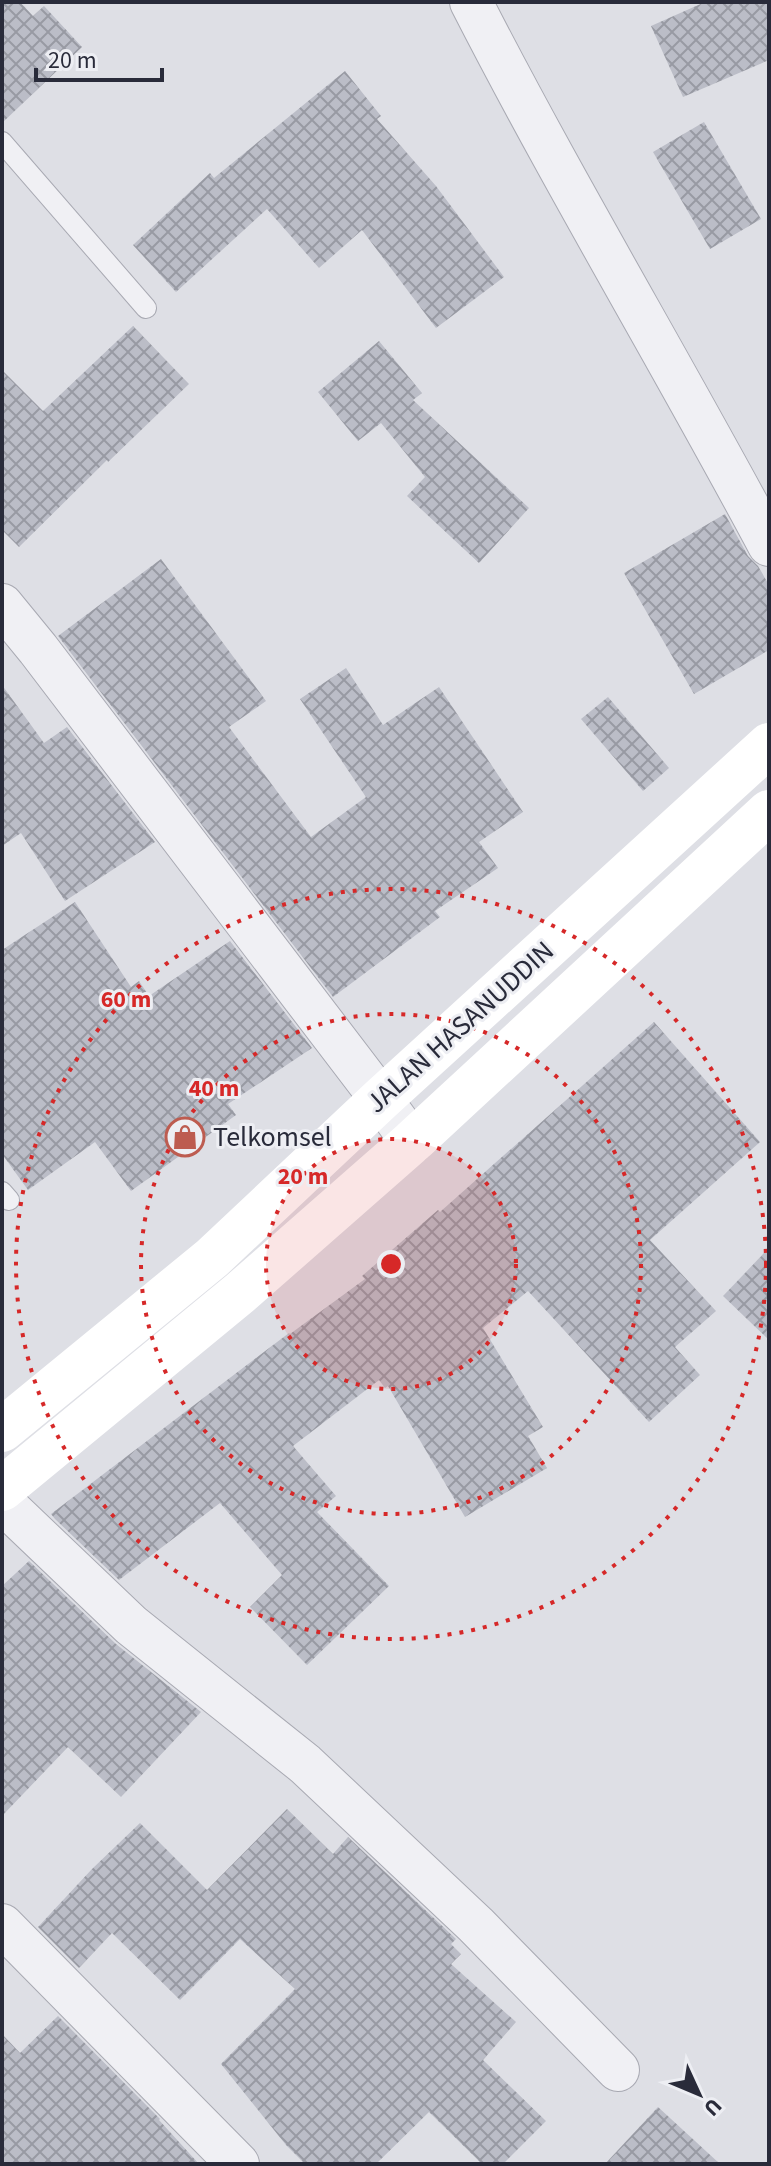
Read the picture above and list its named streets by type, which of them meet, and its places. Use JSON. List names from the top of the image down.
{
  "streets": {
    "street": ["JALAN HASANUDDIN"]
  },
  "places": {
    "shop": ["Telkomsel"]
  },
  "scale_bar": "20 m",
  "north": "bottom right",
  "rings": ["60 m", "40 m", "20 m"]
}
